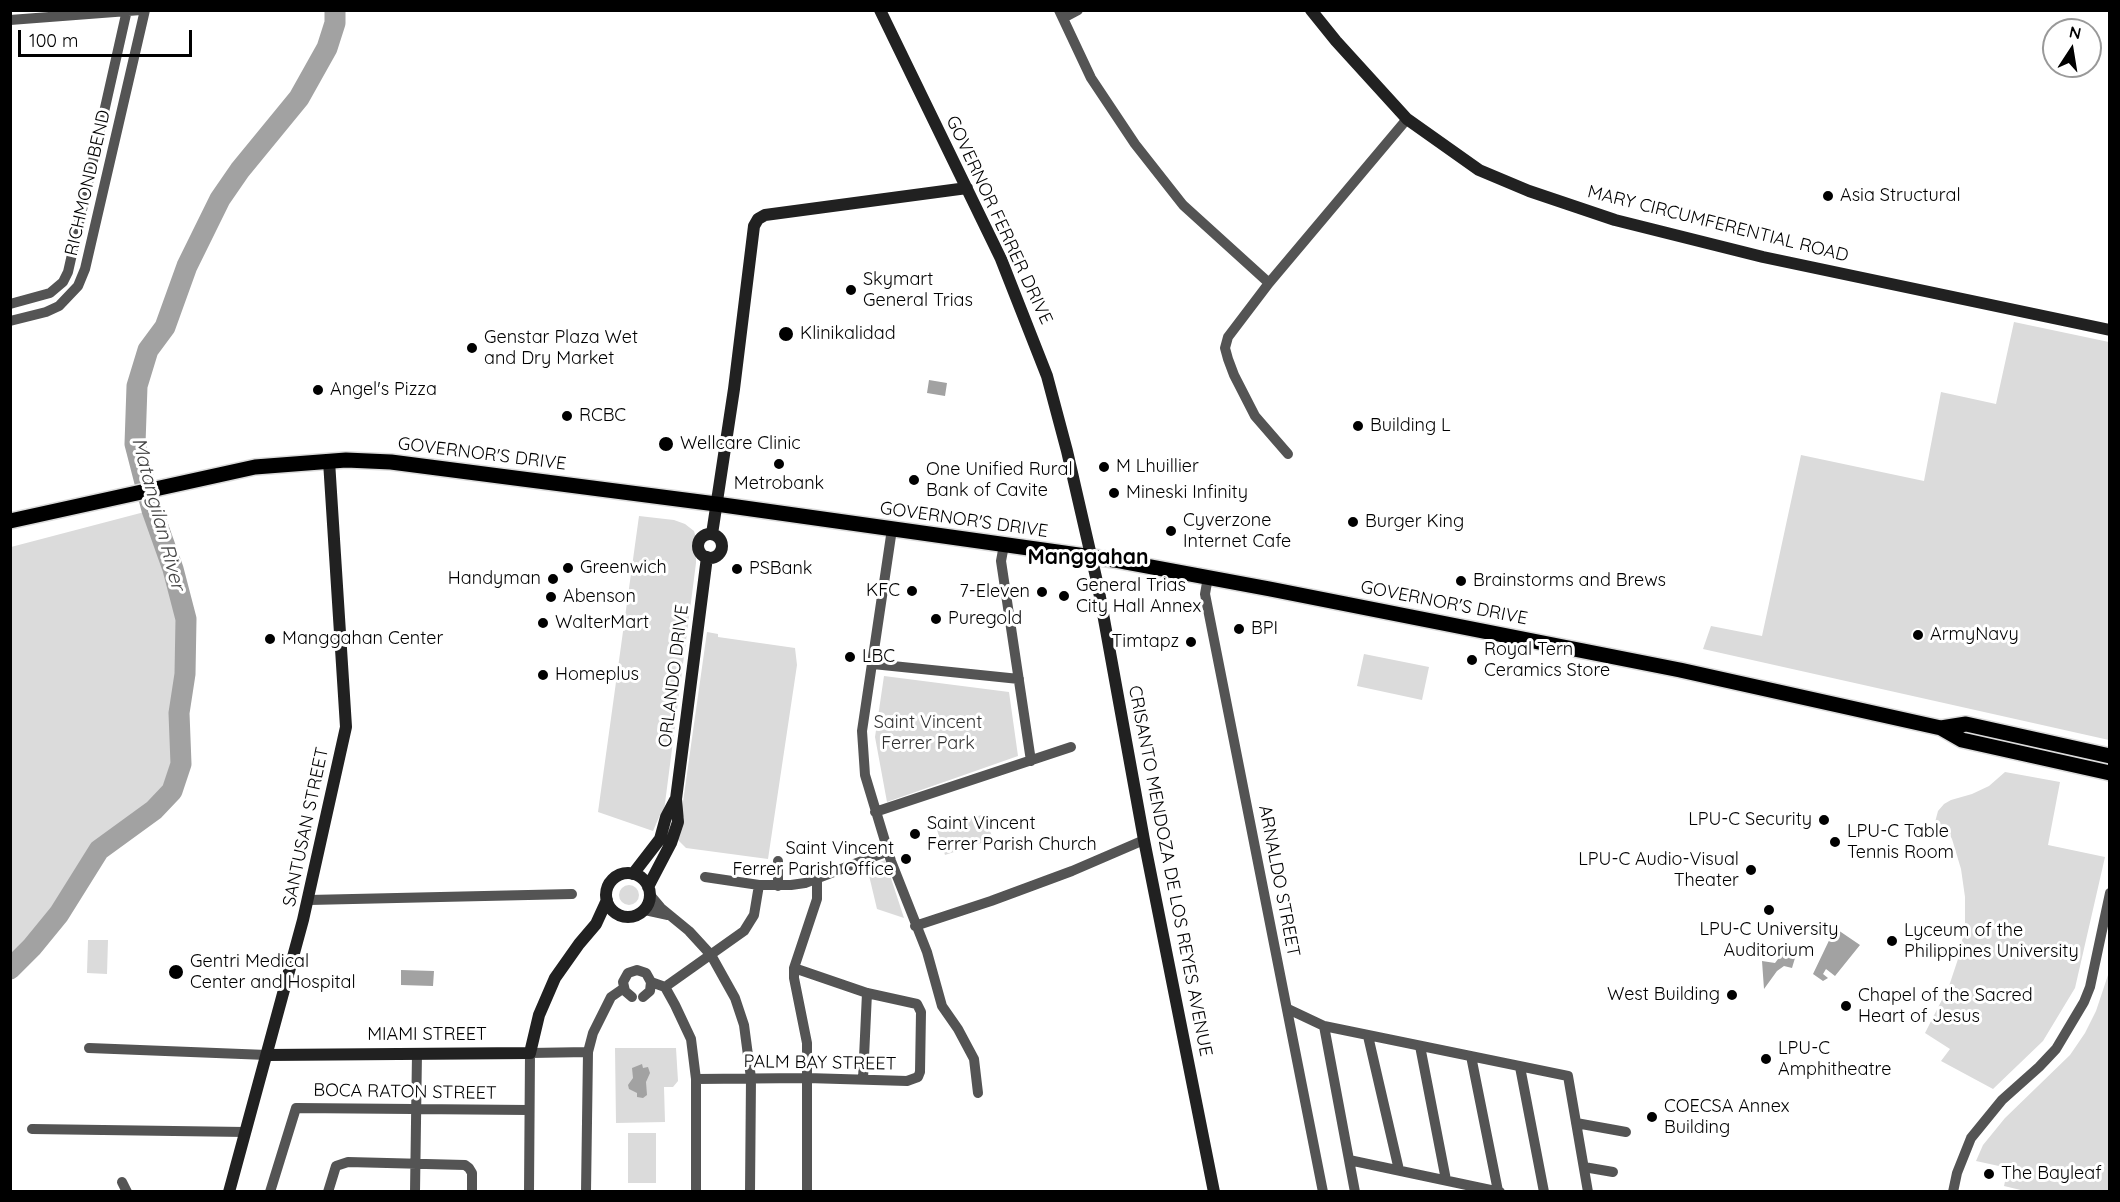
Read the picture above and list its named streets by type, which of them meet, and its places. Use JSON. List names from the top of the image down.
{
  "streets": {
    "main road": ["GOVERNOR'S DRIVE"],
    "street": [
      "RICHMOND BEND",
      "GOVERNOR FERRER DRIVE",
      "MARY CIRCUMFERENTIAL ROAD",
      "ORLANDO DRIVE",
      "SANTUSAN STREET",
      "CRISANTO MENDOZA DE LOS REYES AVENUE",
      "ARNALDO STREET",
      "MIAMI STREET",
      "PALM BAY STREET",
      "BOCA RATON STREET"
    ]
  },
  "crossings": [
    ["GOVERNOR FERRER DRIVE", "GOVERNOR'S DRIVE"],
    ["GOVERNOR FERRER DRIVE", "CRISANTO MENDOZA DE LOS REYES AVENUE"],
    ["GOVERNOR'S DRIVE", "ORLANDO DRIVE"],
    ["GOVERNOR'S DRIVE", "SANTUSAN STREET"],
    ["GOVERNOR'S DRIVE", "CRISANTO MENDOZA DE LOS REYES AVENUE"],
    ["GOVERNOR'S DRIVE", "ARNALDO STREET"],
    ["SANTUSAN STREET", "MIAMI STREET"]
  ],
  "districts": ["Manggahan"],
  "water": ["Matangilan River"],
  "parks": ["Saint Vincent Ferrer Park"],
  "places": [
    "Asia Structural",
    "Skymart General Trias",
    "Klinikalidad",
    "Genstar Plaza Wet and Dry Market",
    "Angel's Pizza",
    "RCBC",
    "Building L",
    "Wellcare Clinic",
    "Metrobank",
    "M Lhuillier",
    "One Unified Rural Bank of Cavite",
    "Mineski Infinity",
    "Burger King",
    "Cyverzone Internet Cafe",
    "Greenwich",
    "PSBank",
    "Handyman",
    "Brainstorms and Brews",
    "KFC",
    "7-Eleven",
    "General Trias City Hall Annex",
    "Abenson",
    "Puregold",
    "WalterMart",
    "BPI",
    "ArmyNavy",
    "Manggahan Center",
    "Timtapz",
    "LBC",
    "Royal Tern Ceramics Store",
    "Homeplus",
    "LPU-C Security",
    "Saint Vincent Ferrer Parish Church",
    "LPU-C Table Tennis Room",
    "Saint Vincent Ferrer Parish Office",
    "LPU-C Audio-Visual Theater",
    "LPU-C University Auditorium",
    "Lyceum of the Philippines University",
    "Gentri Medical Center and Hospital",
    "West Building",
    "Chapel of the Sacred Heart of Jesus",
    "LPU-C Amphitheatre",
    "COECSA Annex Building",
    "The Bayleaf"
  ],
  "scale_bar": "100 m",
  "north": "top"
}
